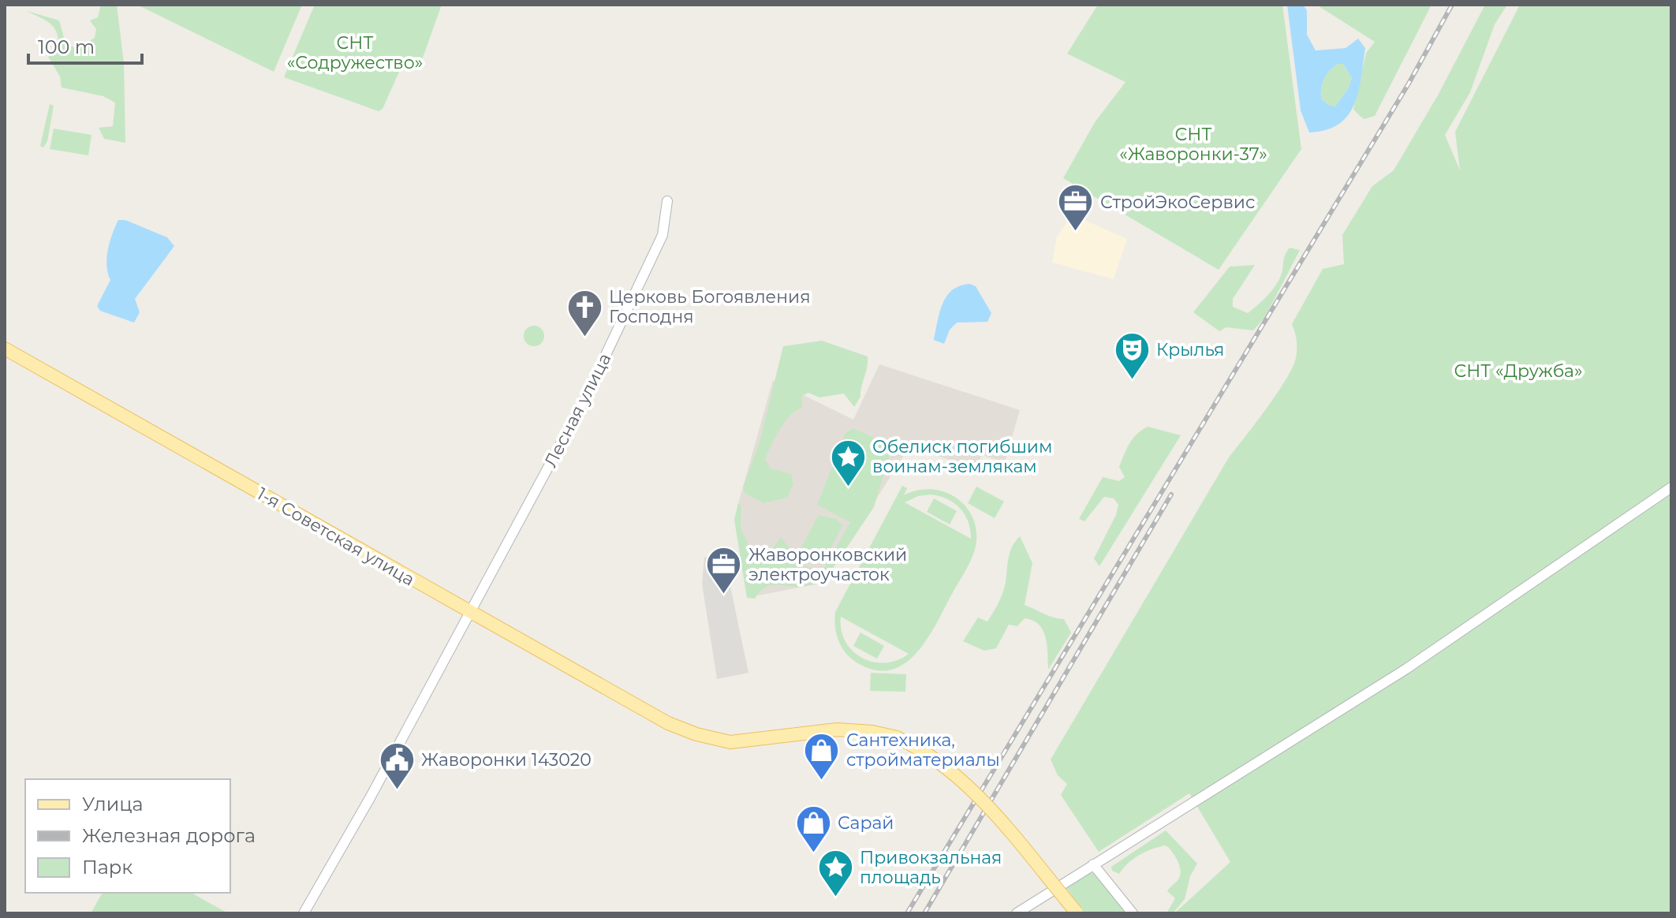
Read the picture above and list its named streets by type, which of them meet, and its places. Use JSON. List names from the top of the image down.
{
  "streets": {
    "main road": ["1-я Советская улица"],
    "street": ["Лесная улица"]
  },
  "crossings": [
    ["Лесная улица", "1-я Советская улица"]
  ],
  "parks": ["СНТ «Содружество»", "СНТ «Жаворонки-37»", "СНТ «Дружба»"],
  "places": {
    "office": ["СтройЭкоСервис", "Жаворонковский электроучасток"],
    "church": ["Церковь Богоявления Господня"],
    "theatre": ["Крылья"],
    "place": ["Обелиск погибшим воинам-землякам", "Привокзальная площадь"],
    "shop": ["Сантехника, стройматериалы", "Сарай"],
    "public building": ["Жаворонки 143020"]
  },
  "legend": ["Улица", "Железная дорога", "Парк"],
  "scale_bar": "100 m"
}
